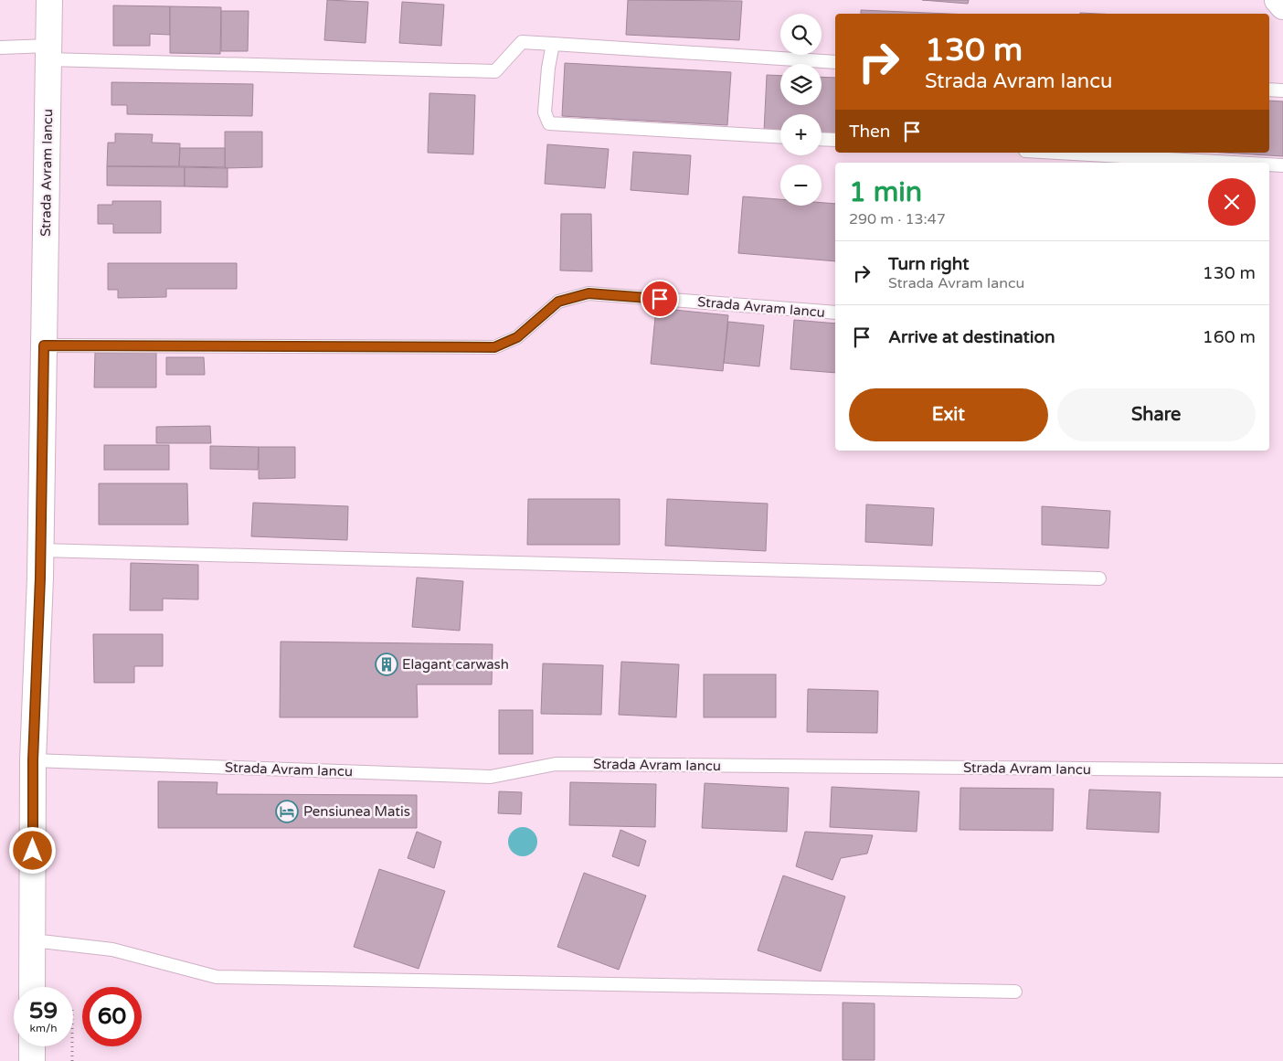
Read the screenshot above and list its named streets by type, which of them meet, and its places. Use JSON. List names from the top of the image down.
{
  "streets": {
    "main road": ["Strada Avram Iancu"]
  },
  "places": {
    "building": ["Elagant carwash"],
    "hotel": ["Pensiunea Matis"]
  },
  "page": {
    "map_buttons": ["+", "−"],
    "turn": ["130 m", "Strada Avram Iancu"],
    "then": "Then",
    "heading": ["1 min", "290 m · 13:47"],
    "list": [
      {
        "name": "Turn right",
        "note": "Strada Avram Iancu",
        "value": "130 m"
      },
      {
        "name": "Arrive at destination",
        "value": "160 m"
      }
    ],
    "buttons": ["Exit", "Share"],
    "speed": "59 km/h",
    "limit": "60"
  }
}
